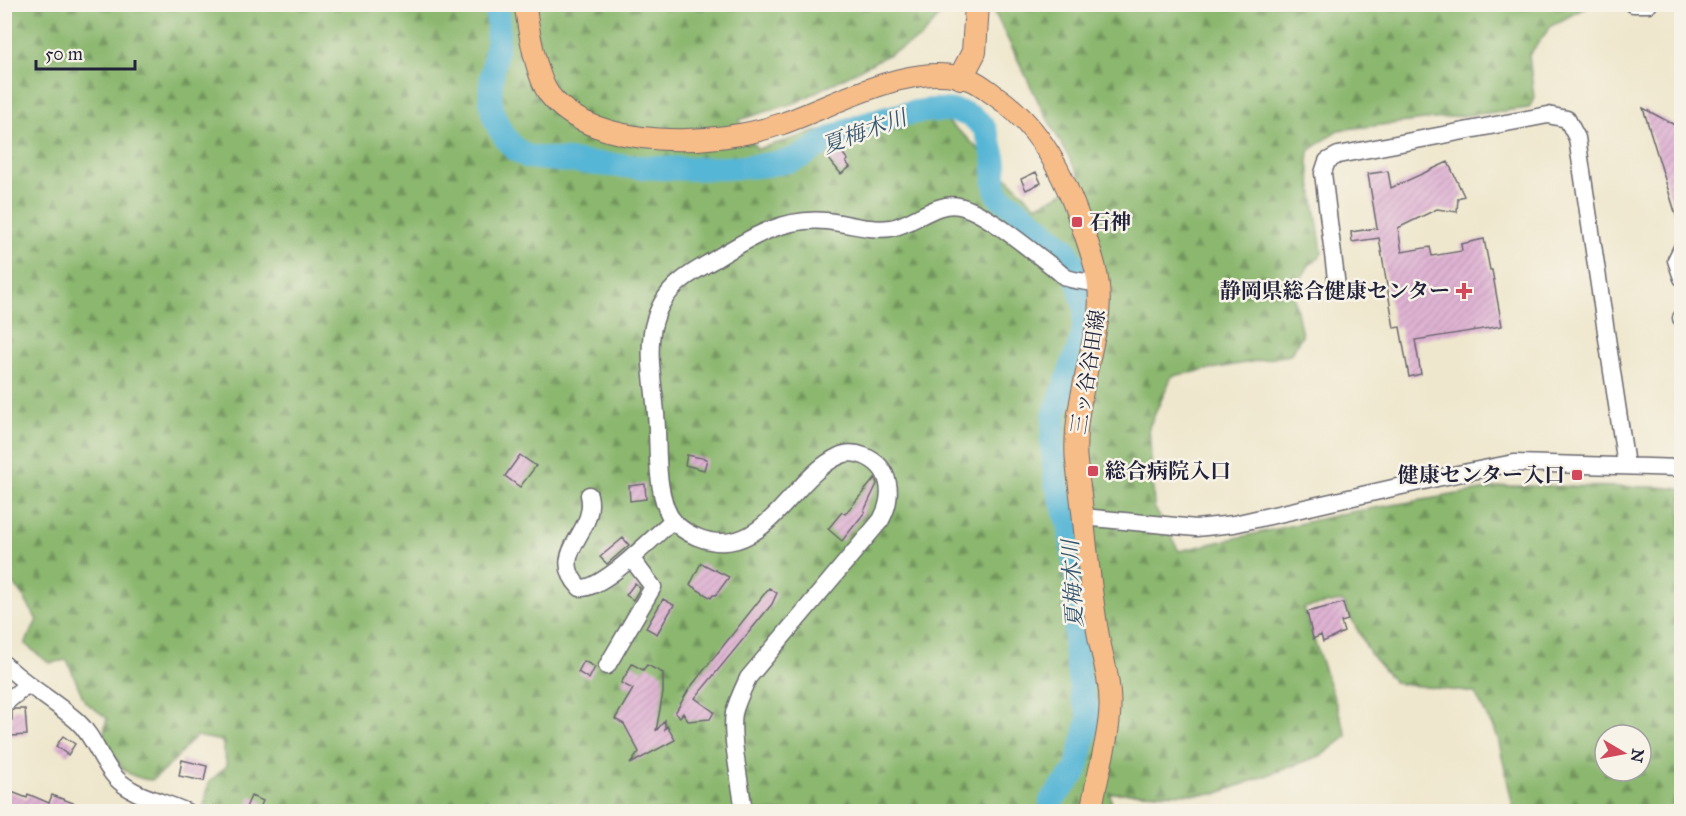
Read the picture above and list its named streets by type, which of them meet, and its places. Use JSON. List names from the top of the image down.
{
  "streets": {
    "main road": ["三ッ谷谷田線"]
  },
  "water": ["夏梅木川"],
  "places": {
    "transit": ["石神", "総合病院入口", "健康センター入口"],
    "health": ["静岡県総合健康センター"]
  },
  "scale_bar": "50 m",
  "north": "right"
}
